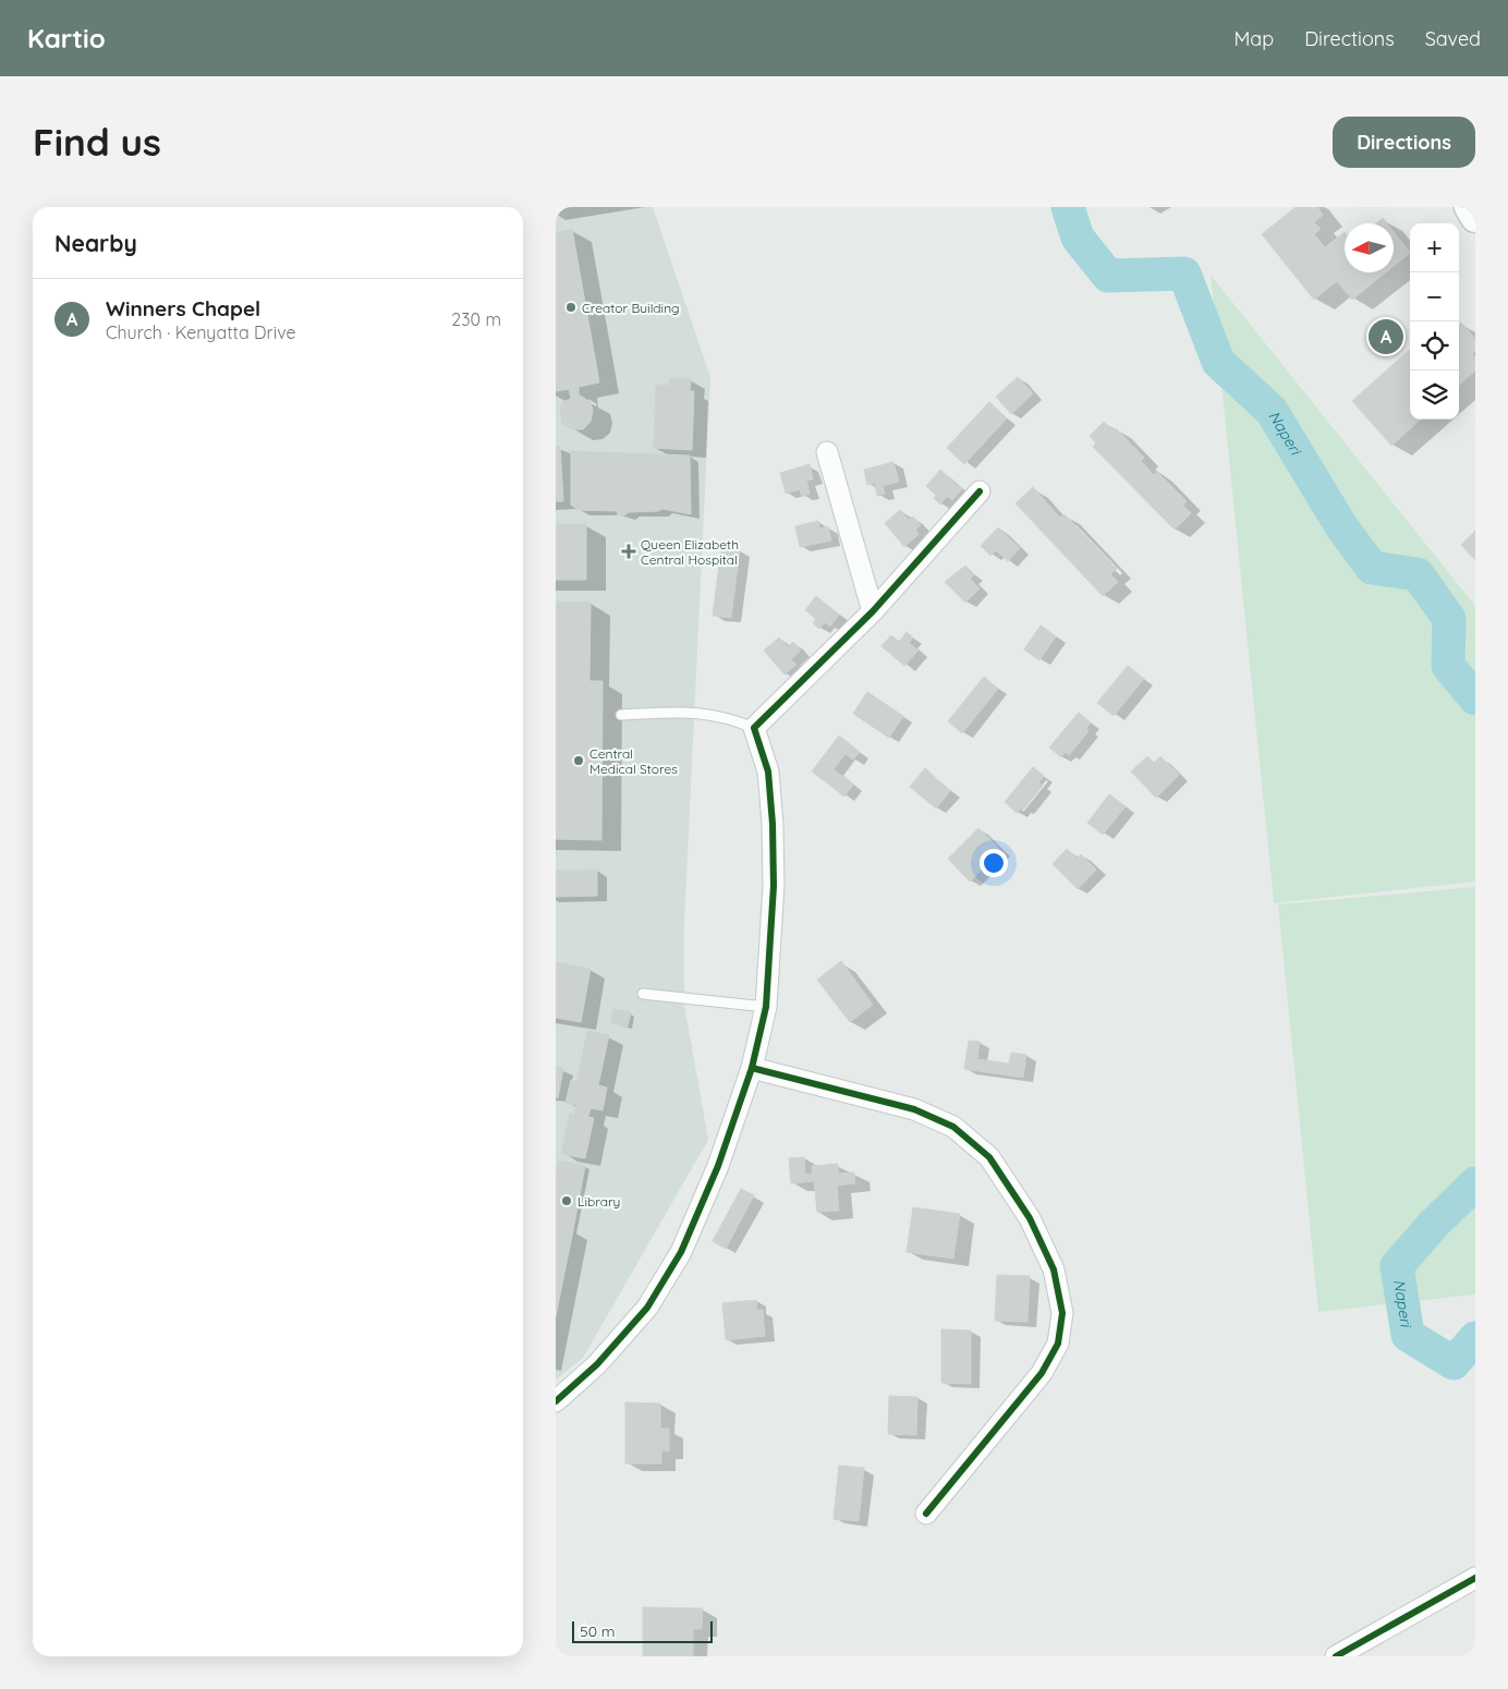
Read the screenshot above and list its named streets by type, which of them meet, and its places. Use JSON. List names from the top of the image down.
{
  "water": ["Naperi"],
  "places": {
    "other": ["Creator Building", "Central Medical Stores", "Library"],
    "health": ["Queen Elizabeth Central Hospital"]
  },
  "scale_bar": "50 m",
  "north": "left",
  "page": {
    "header": "Kartio",
    "nav": ["Map", "Directions", "Saved"],
    "buttons": "Directions",
    "title": "Find us",
    "heading": "Nearby",
    "map_buttons": ["+", "−"],
    "list": [
      {
        "mark": "A",
        "name": "Winners Chapel",
        "note": "Church · Kenyatta Drive",
        "value": "230 m"
      }
    ],
    "pins": "A",
    "scale": "50 m"
  }
}
